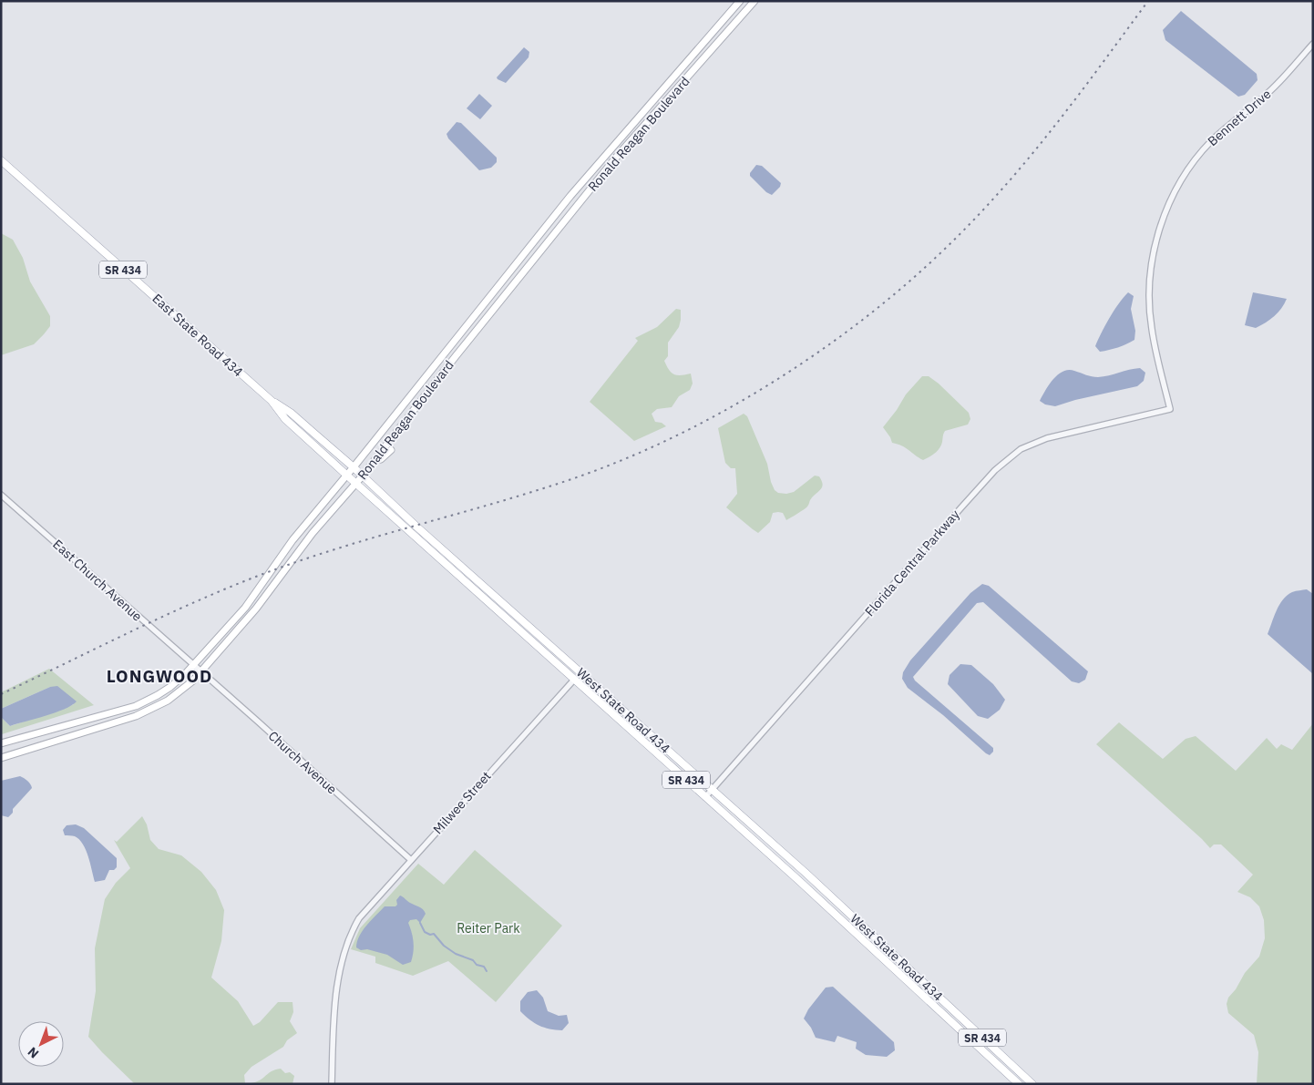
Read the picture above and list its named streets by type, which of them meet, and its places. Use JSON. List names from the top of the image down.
{
  "streets": {
    "main road": [
      "Ronald Reagan Boulevard",
      "SR 434",
      "East State Road 434",
      "West State Road 434"
    ],
    "street": [
      "Bennett Drive",
      "Florida Central Parkway",
      "East Church Avenue",
      "Church Avenue",
      "Milwee Street"
    ]
  },
  "crossings": [
    ["Bennett Drive", "Florida Central Parkway"],
    ["Ronald Reagan Boulevard", "East State Road 434"],
    ["Ronald Reagan Boulevard", "East Church Avenue"],
    ["Ronald Reagan Boulevard", "West State Road 434"],
    ["Ronald Reagan Boulevard", "Church Avenue"],
    ["East State Road 434", "West State Road 434"],
    ["Florida Central Parkway", "West State Road 434"],
    ["East Church Avenue", "Church Avenue"],
    ["West State Road 434", "Milwee Street"],
    ["Church Avenue", "Milwee Street"]
  ],
  "districts": ["LONGWOOD"],
  "parks": ["Reiter Park"],
  "north": "bottom left"
}
